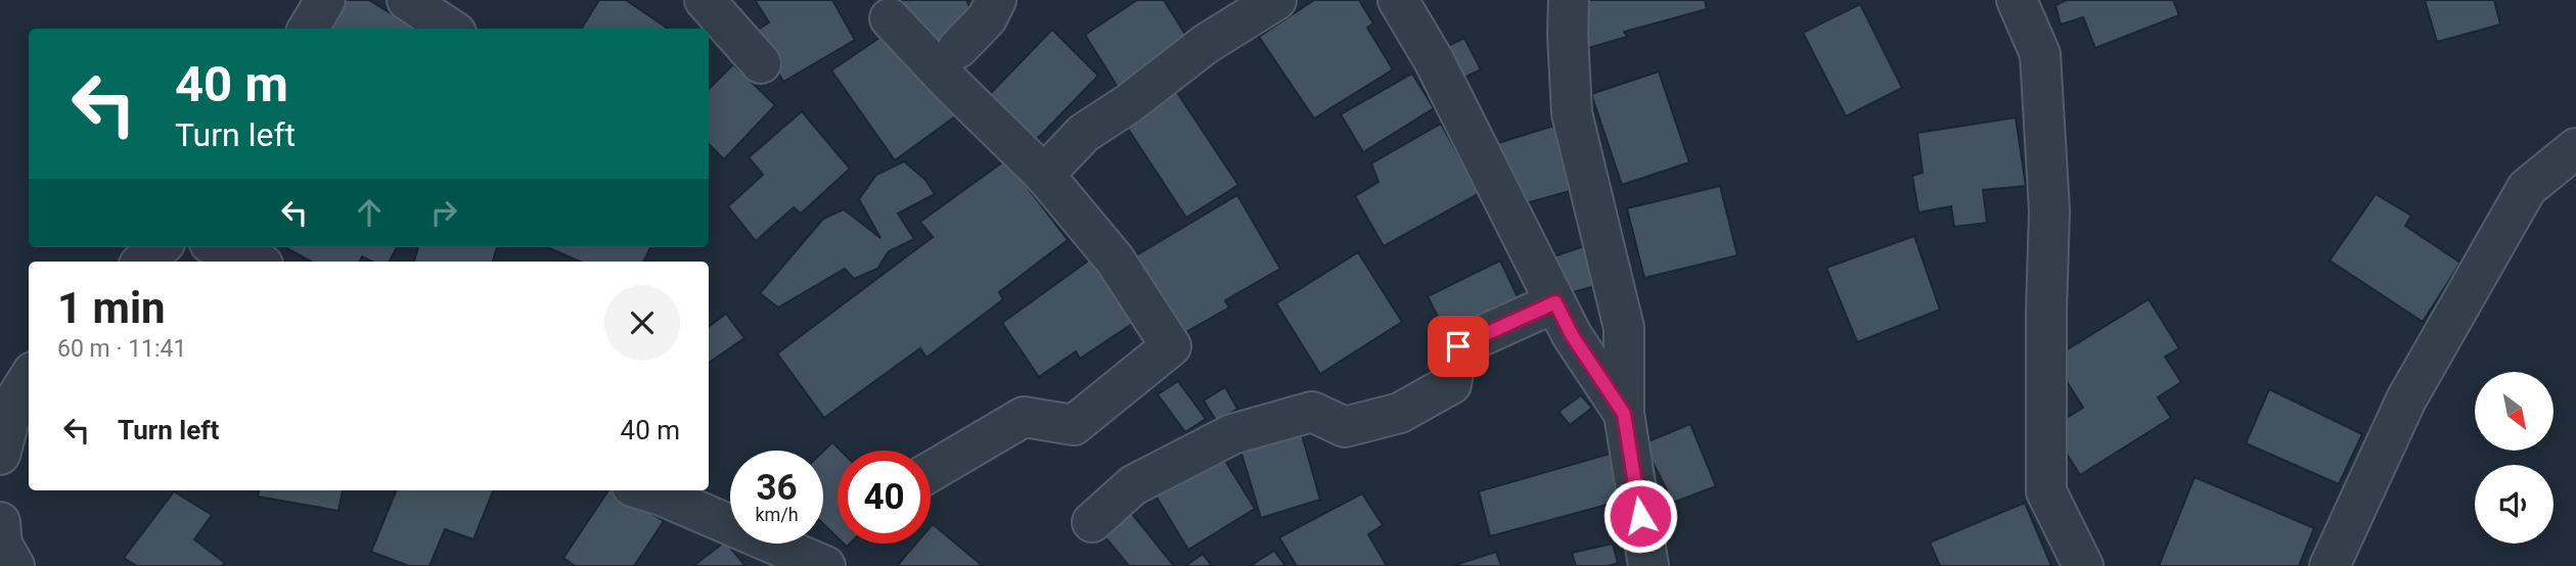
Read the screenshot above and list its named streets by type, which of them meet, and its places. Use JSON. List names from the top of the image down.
{
  "north": "bottom right",
  "page": {
    "turn": ["40 m", "Turn left"],
    "heading": ["1 min", "60 m · 11:41"],
    "list": [
      {
        "name": "Turn left",
        "value": "40 m"
      }
    ],
    "speed": "36 km/h",
    "limit": "40"
  }
}
